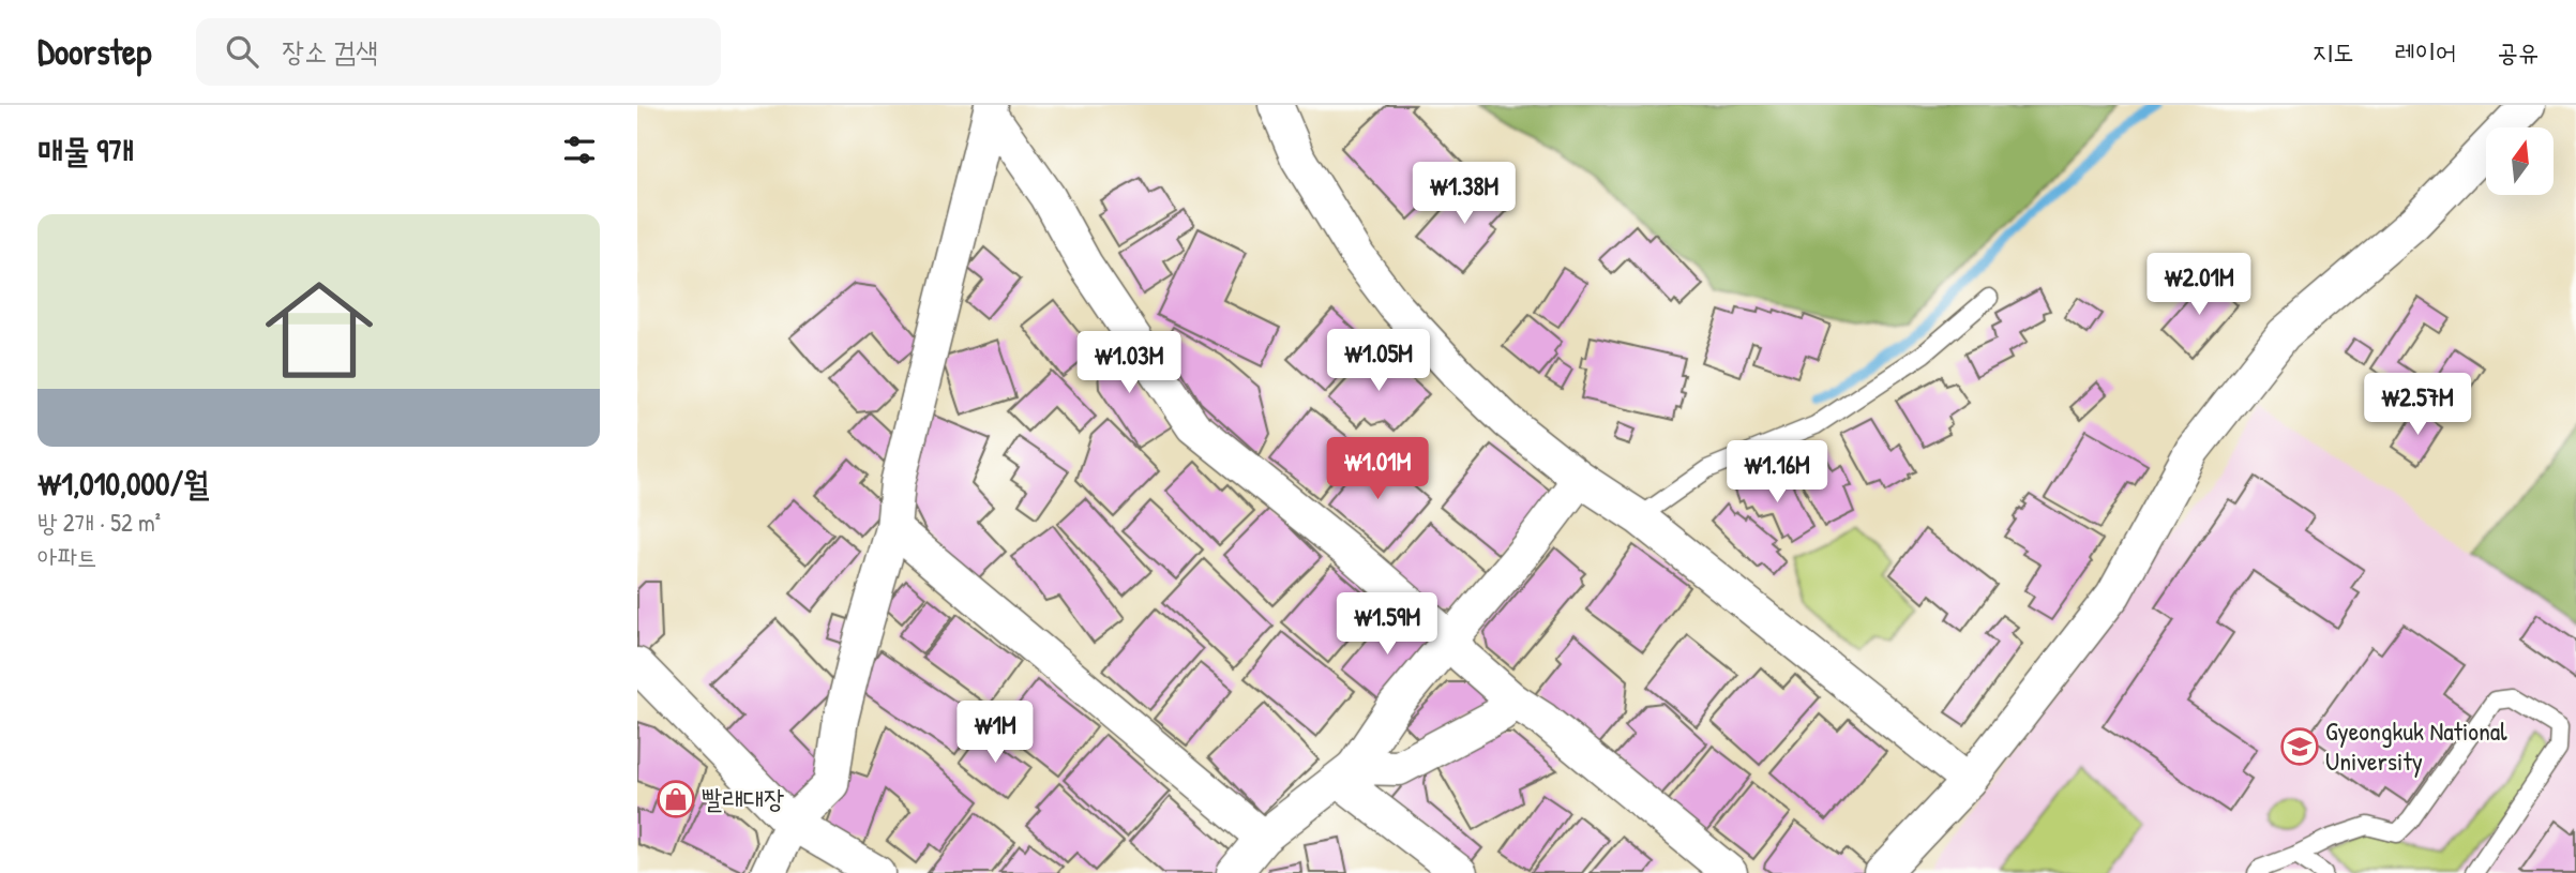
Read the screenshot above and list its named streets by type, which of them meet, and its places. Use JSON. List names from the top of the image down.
{
  "places": {
    "school or university": ["Gyeongkuk National University"],
    "shop": ["빨래대장"]
  },
  "north": "top",
  "page": {
    "header": "Doorstep",
    "search": "장소 검색",
    "nav": ["지도", "레이어", "공유"],
    "heading": "매물 9개",
    "price": [
      "₩1.38M",
      "₩2.01M",
      "₩1.05M",
      "₩1.03M",
      "₩2.57M",
      "₩1.01M",
      "₩1.16M",
      "₩1.59M",
      "₩1M"
    ],
    "list": [
      {
        "name": "₩1,010,000/월",
        "note": "방 2개 · 52 m² · 아파트"
      }
    ]
  }
}
